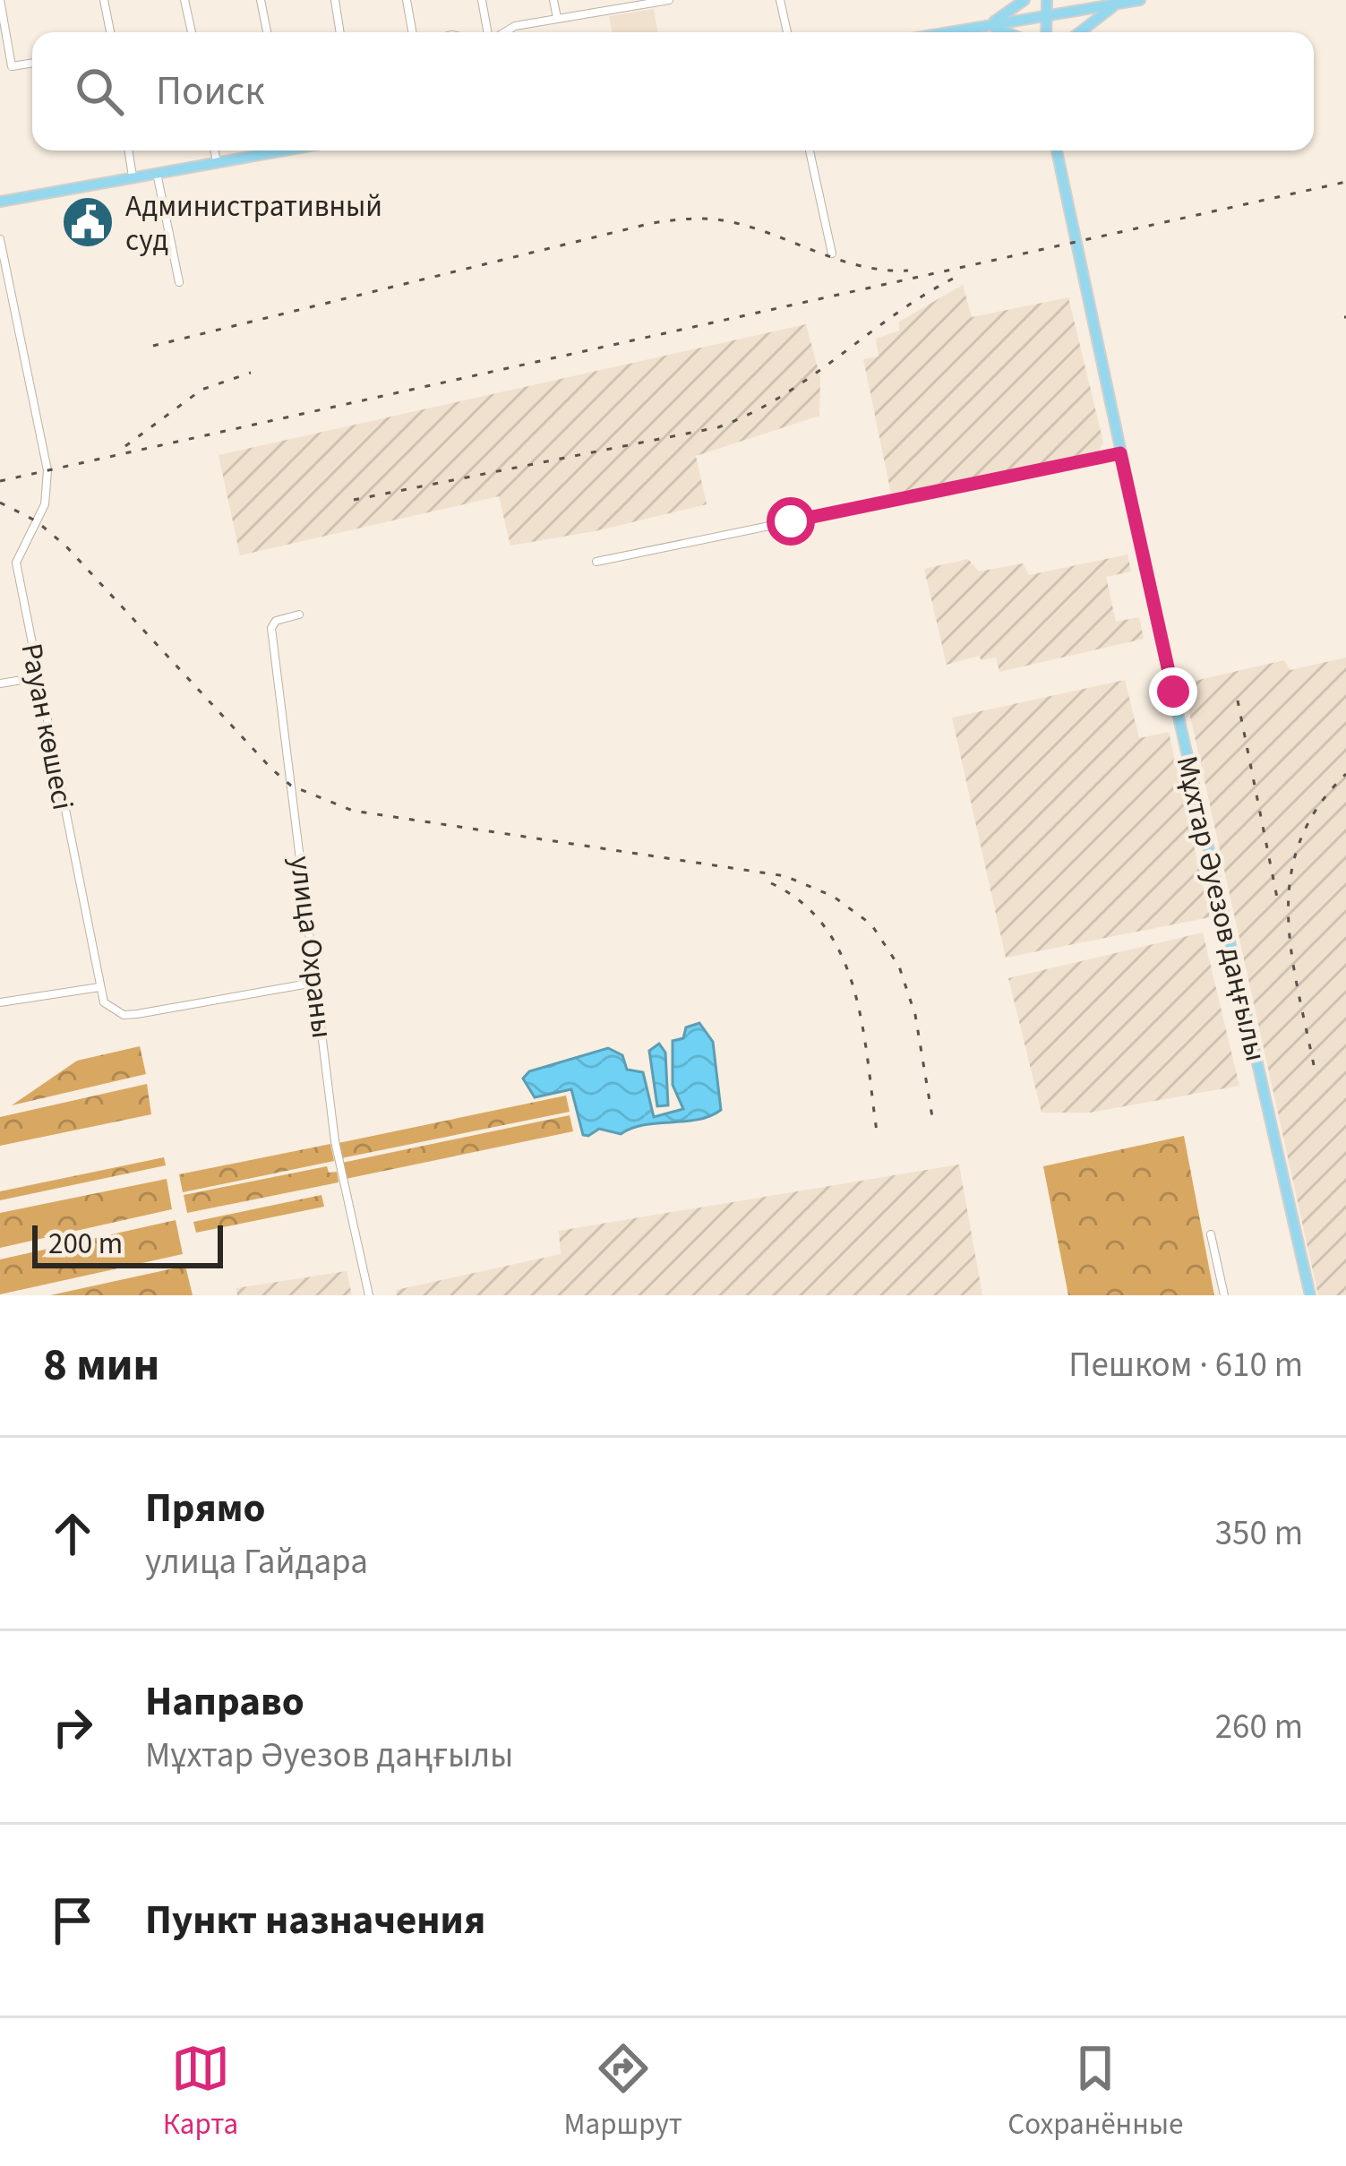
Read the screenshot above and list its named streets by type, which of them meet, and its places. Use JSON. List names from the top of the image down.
{
  "streets": {
    "main road": ["Мұхтар Әуезов даңғылы"],
    "street": ["Рауан көшесі", "улица Охраны"]
  },
  "places": {
    "public building": ["Административный суд"]
  },
  "scale_bar": "200 m",
  "page": {
    "search": "Поиск",
    "scale": "200 m",
    "heading": ["8 мин", "Пешком · 610 m"],
    "list": [
      ["Прямо", "улица Гайдара", "350 m"],
      ["Направо", "Мұхтар Әуезов даңғылы", "260 m"],
      "Пункт назначения"
    ],
    "nav": ["Карта", "Маршрут", "Сохранённые"]
  }
}
